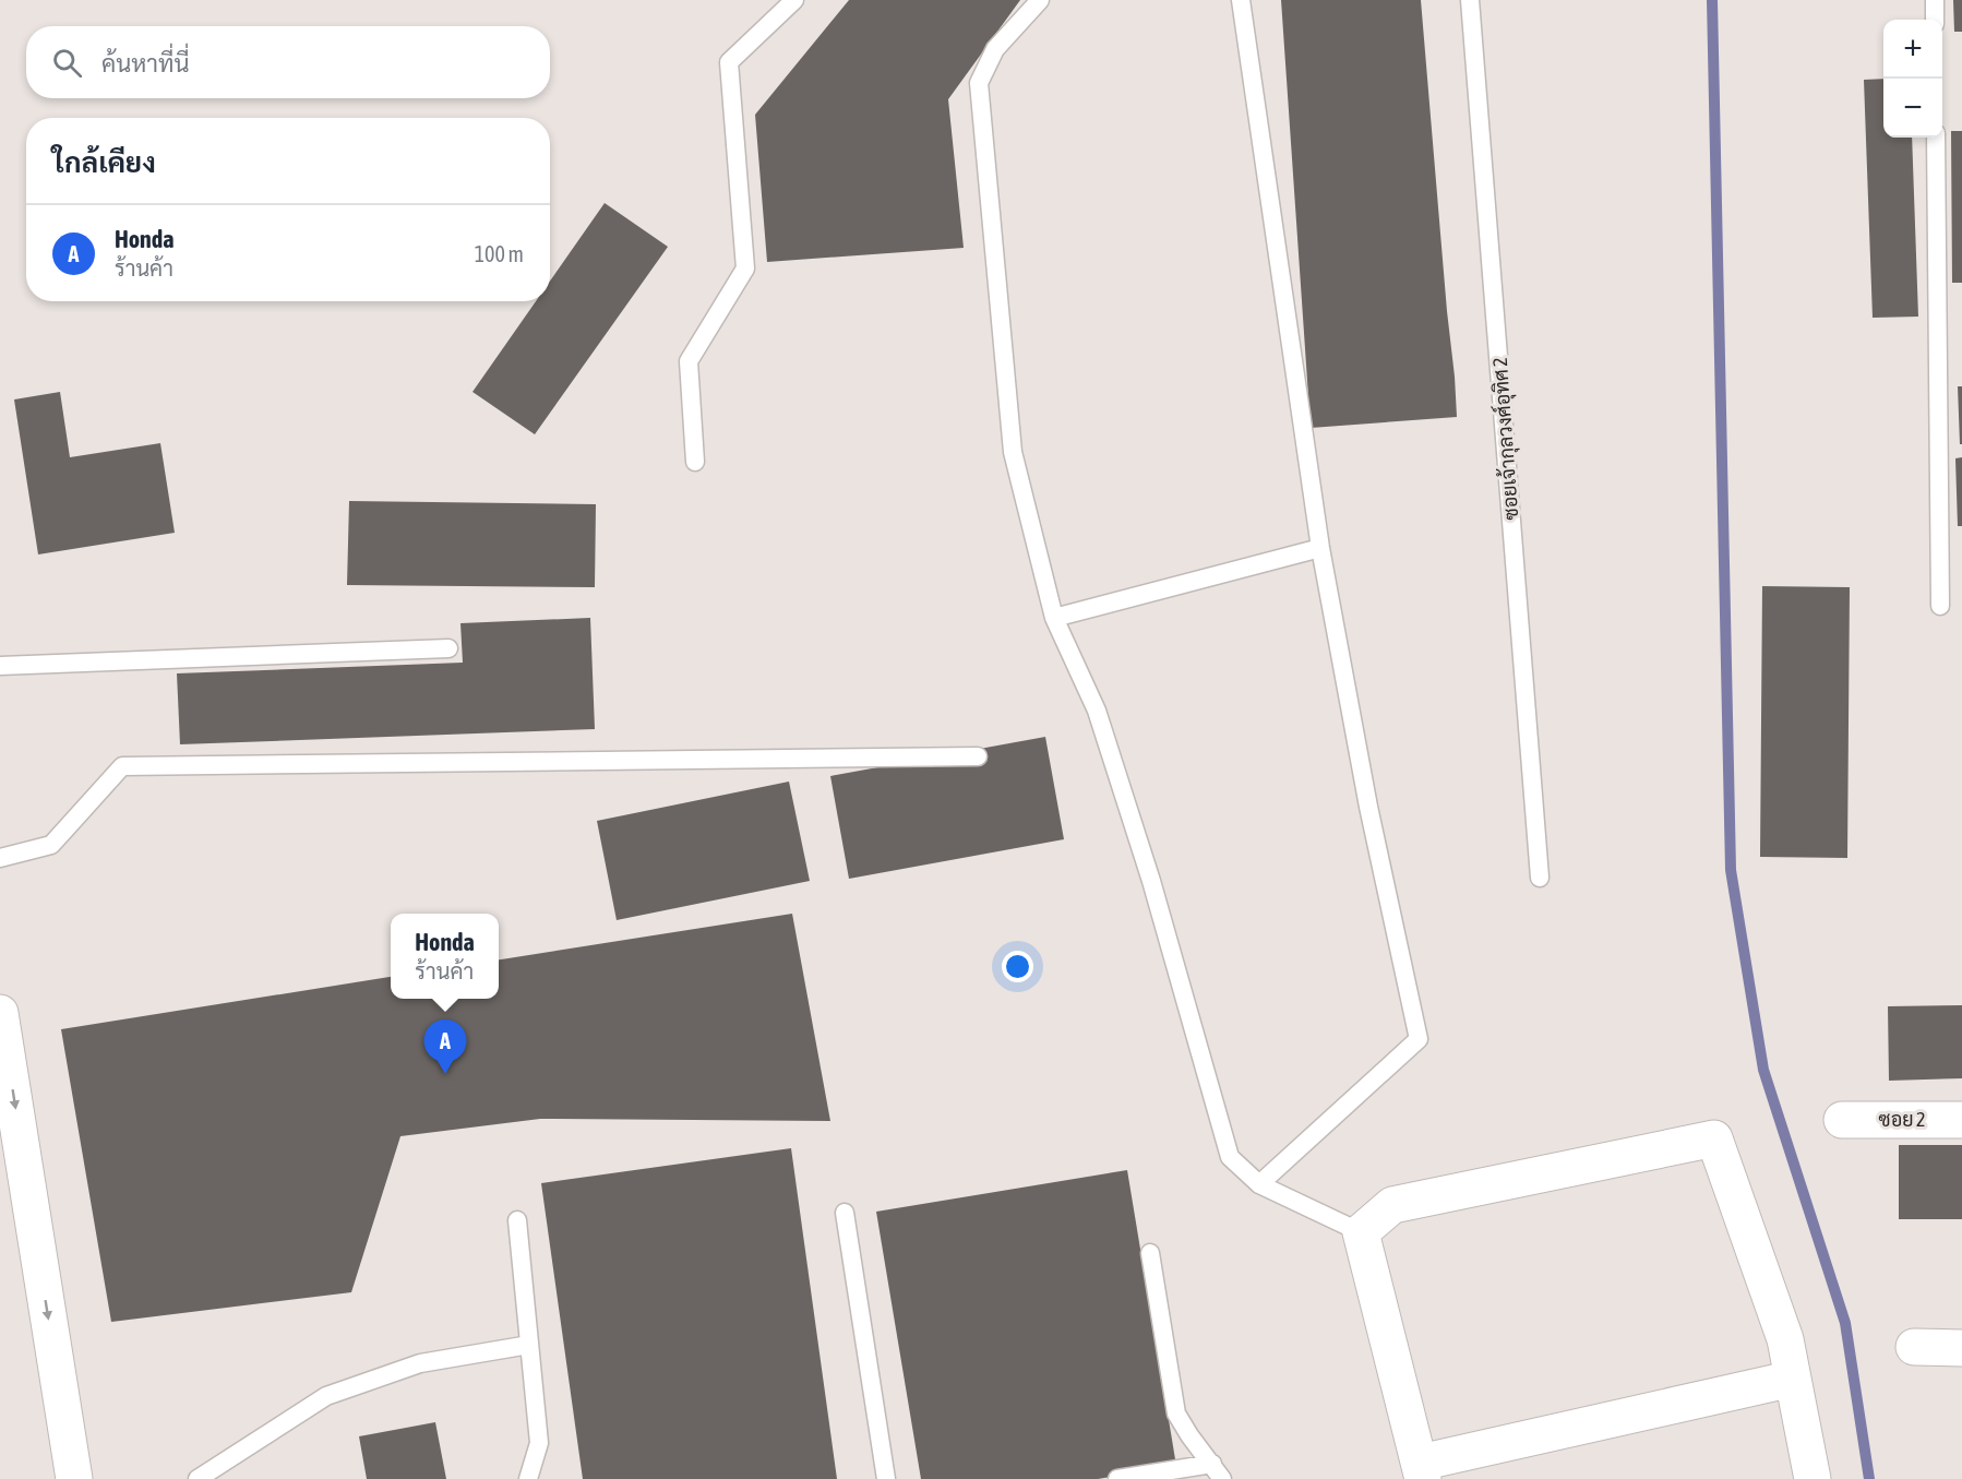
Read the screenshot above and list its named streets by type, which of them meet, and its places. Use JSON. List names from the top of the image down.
{
  "streets": {
    "street": ["ซอย 2"],
    "lane": ["ซอยเจ้ากุลวงศ์อุทิศ 2"]
  },
  "page": {
    "map_buttons": ["+", "−"],
    "search": "ค้นหาที่นี่",
    "heading": "ใกล้เคียง",
    "list": [
      {
        "mark": "A",
        "name": "Honda",
        "note": "ร้านค้า",
        "value": "100 m"
      }
    ],
    "popup": ["Honda", "ร้านค้า"],
    "pins": "A"
  }
}
